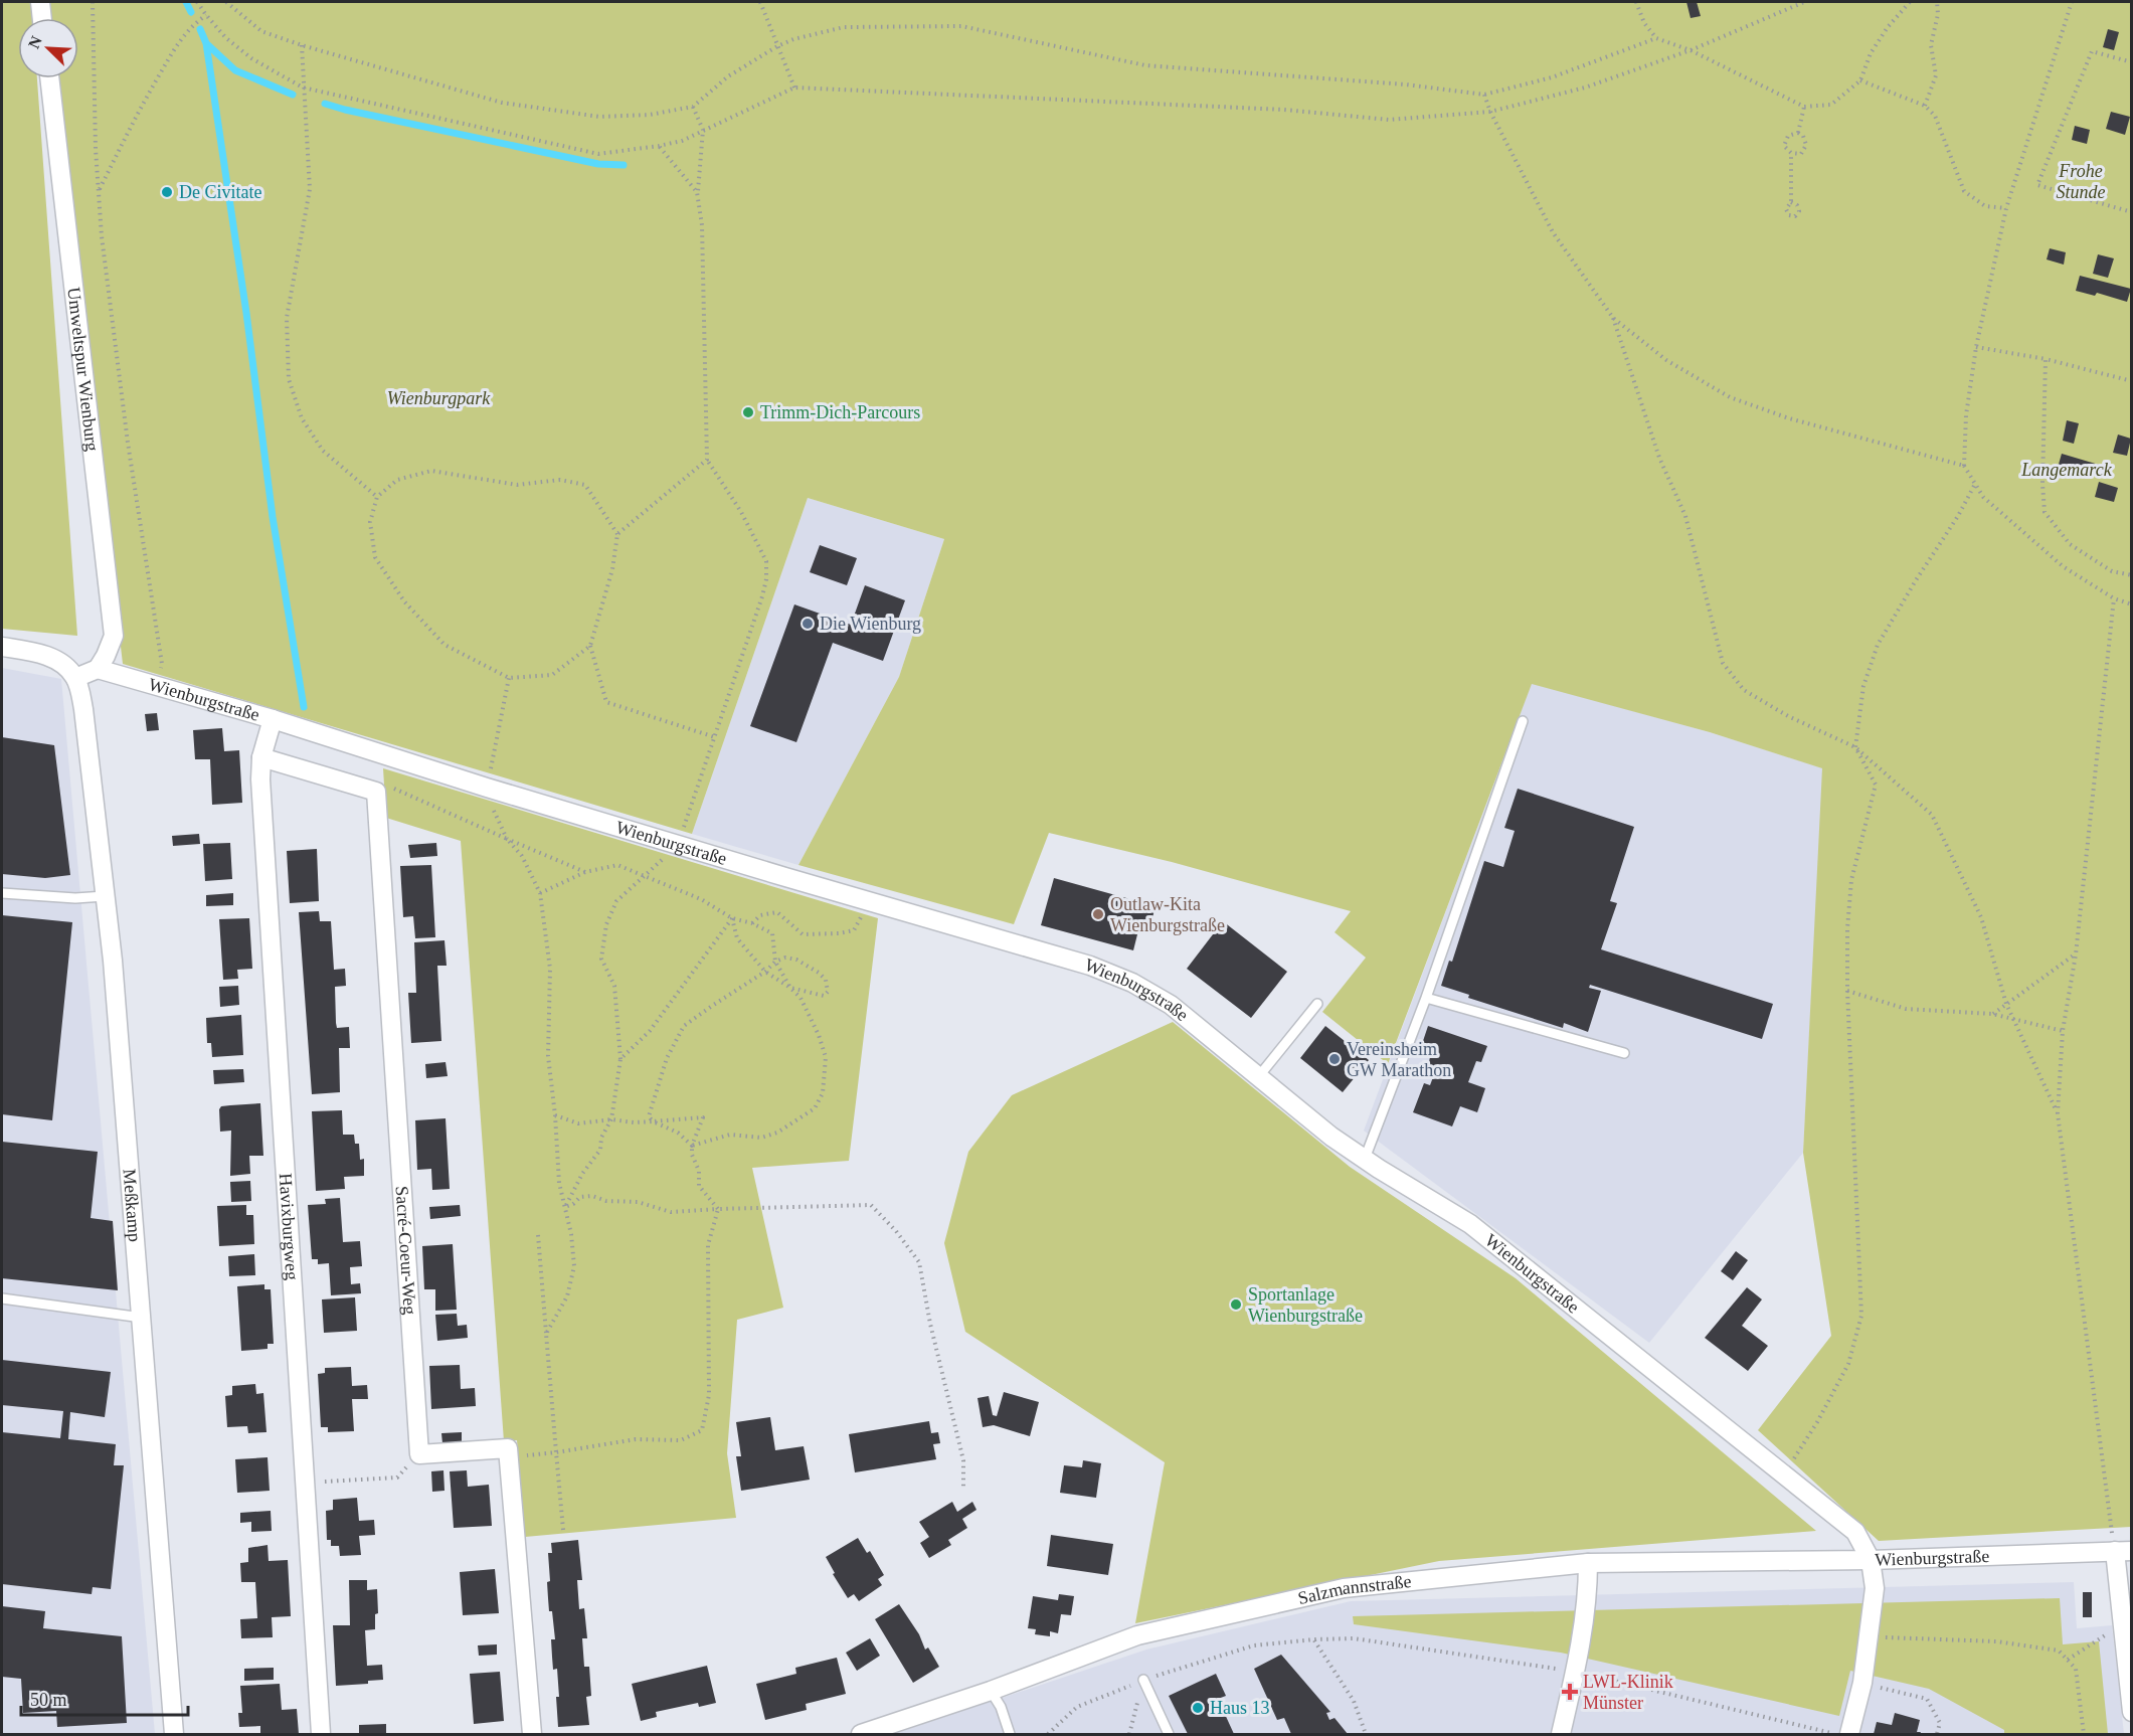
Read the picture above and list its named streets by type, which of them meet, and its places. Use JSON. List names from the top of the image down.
{
  "streets": {
    "street": [
      "Umweltspur Wienburg",
      "Wienburgstraße",
      "Meßkamp",
      "Havixburgweg",
      "Sacré-Coeur-Weg",
      "Salzmannstraße"
    ]
  },
  "crossings": [
    ["Umweltspur Wienburg", "Wienburgstraße"],
    ["Wienburgstraße", "Havixburgweg"],
    ["Wienburgstraße", "Salzmannstraße"]
  ],
  "parks": ["Frohe Stunde", "Wienburgpark", "Langemarck"],
  "places": {
    "other": [
      "De Civitate",
      "Trimm-Dich-Parcours",
      "Die Wienburg",
      "Outlaw-Kita Wienburgstraße",
      "Vereinsheim GW Marathon",
      "Sportanlage Wienburgstraße",
      "Haus 13"
    ],
    "health": ["LWL-Klinik Münster"]
  },
  "scale_bar": "50 m",
  "north": "top left"
}
